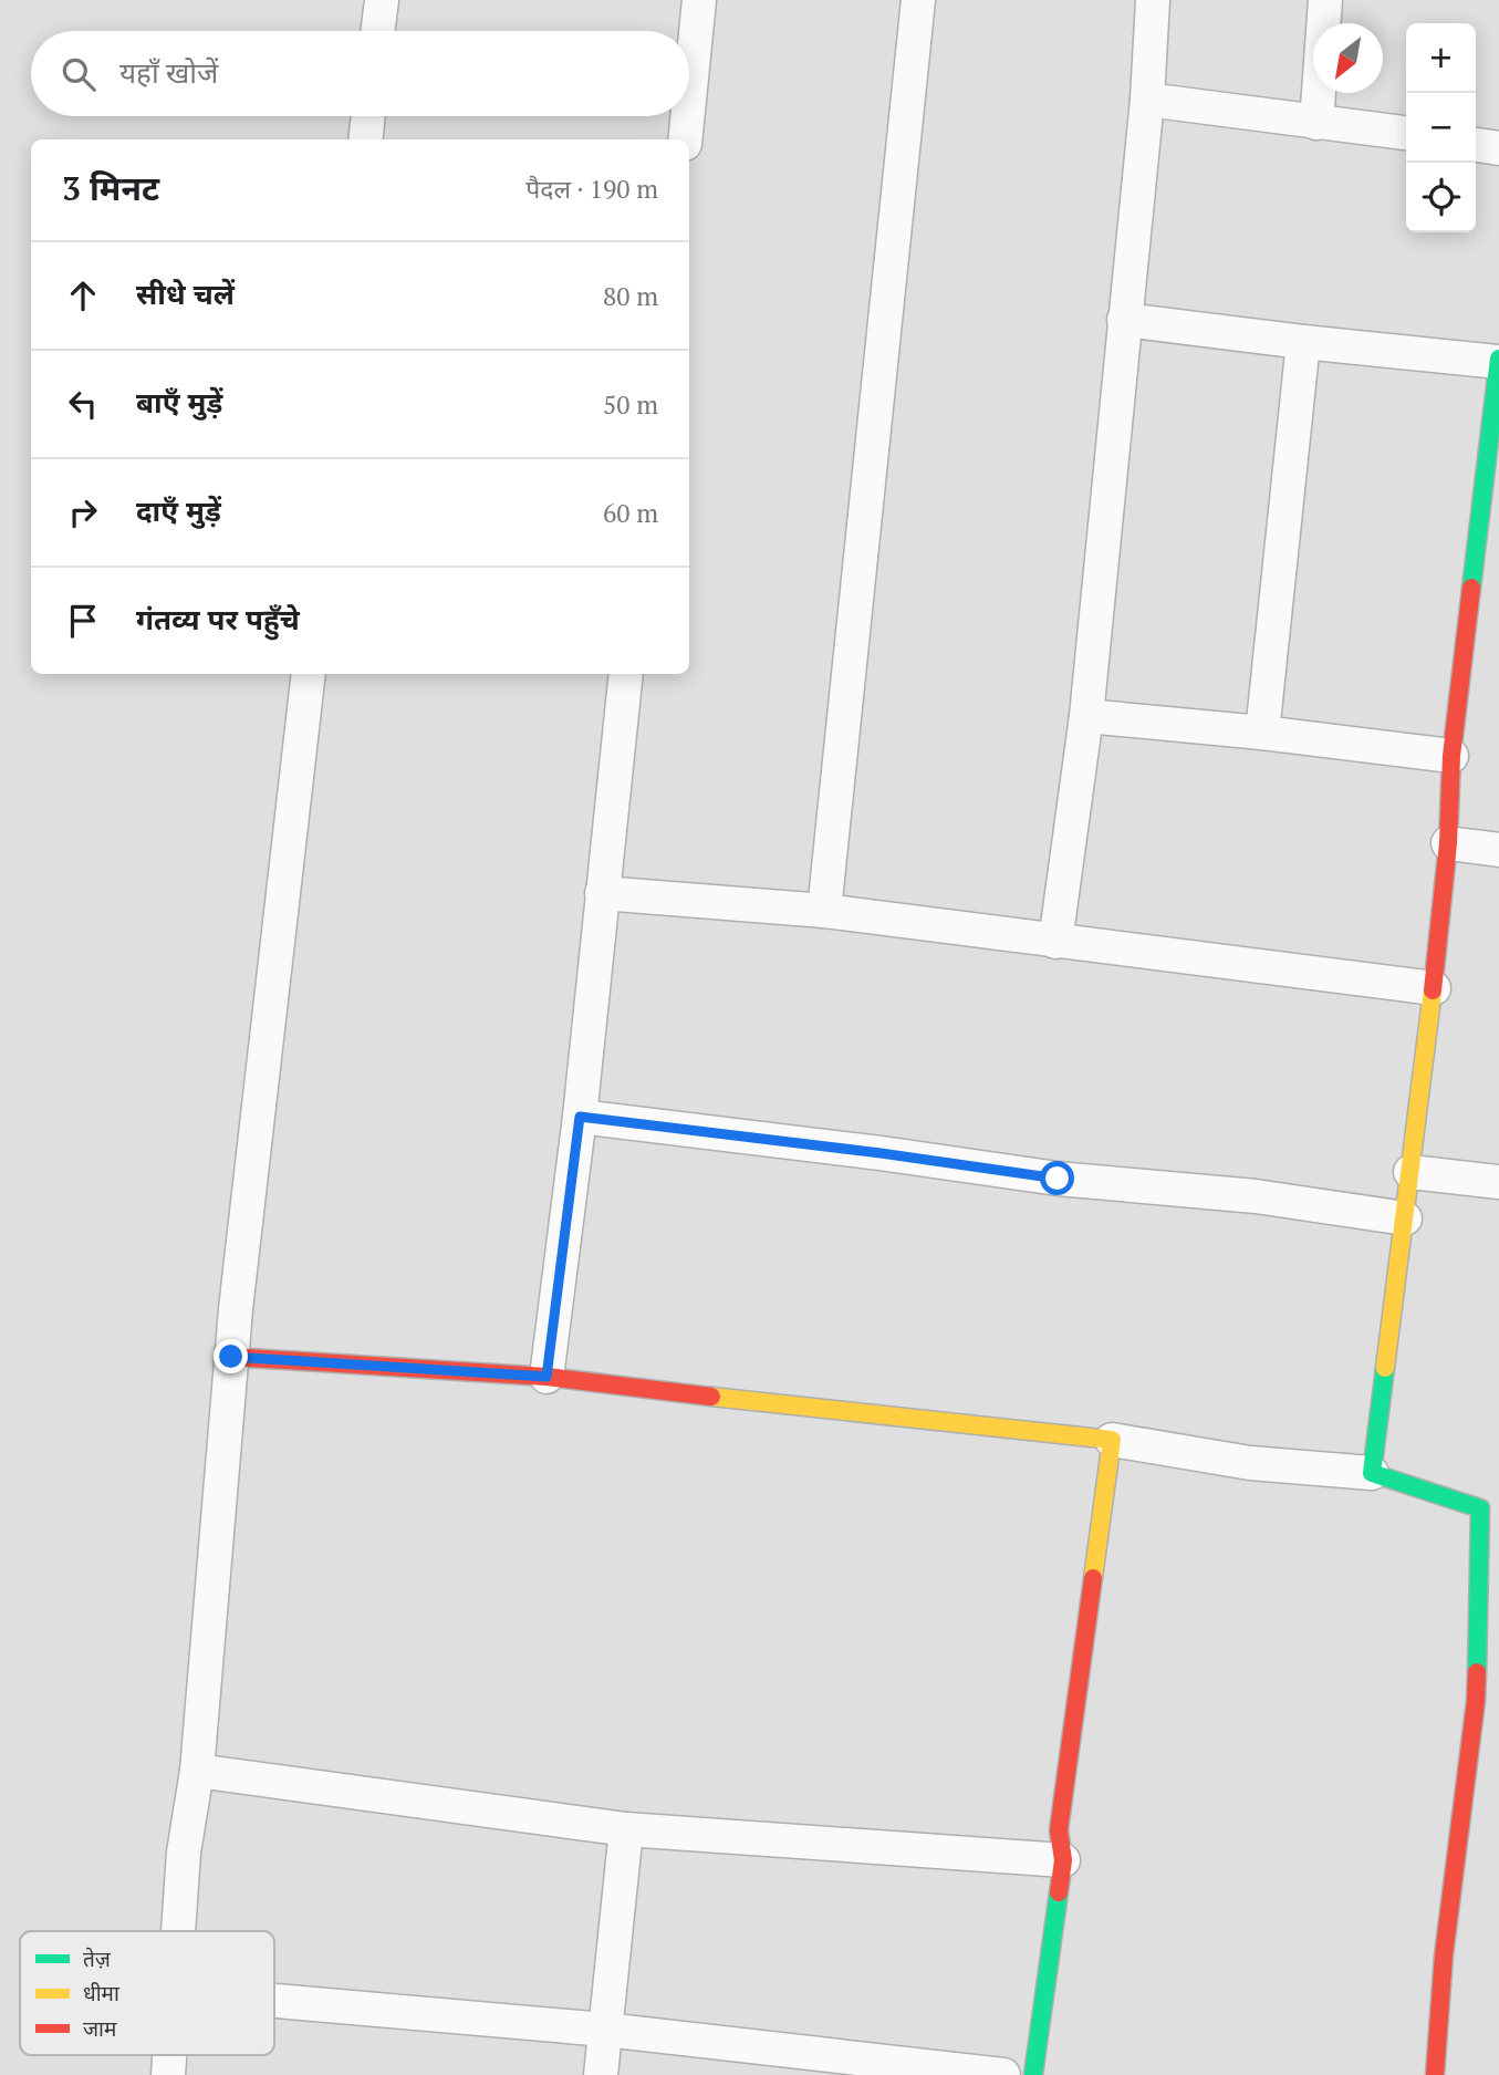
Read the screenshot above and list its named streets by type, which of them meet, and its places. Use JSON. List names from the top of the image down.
{
  "legend": ["तेज़", "धीमा", "जाम"],
  "north": "bottom left",
  "page": {
    "map_buttons": ["+", "−"],
    "search": "यहाँ खोजें",
    "heading": ["3 मिनट", "पैदल · 190 m"],
    "list": [
      ["सीधे चलें", "80 m"],
      ["बाएँ मुड़ें", "50 m"],
      ["दाएँ मुड़ें", "60 m"],
      "गंतव्य पर पहुँचे"
    ]
  }
}
